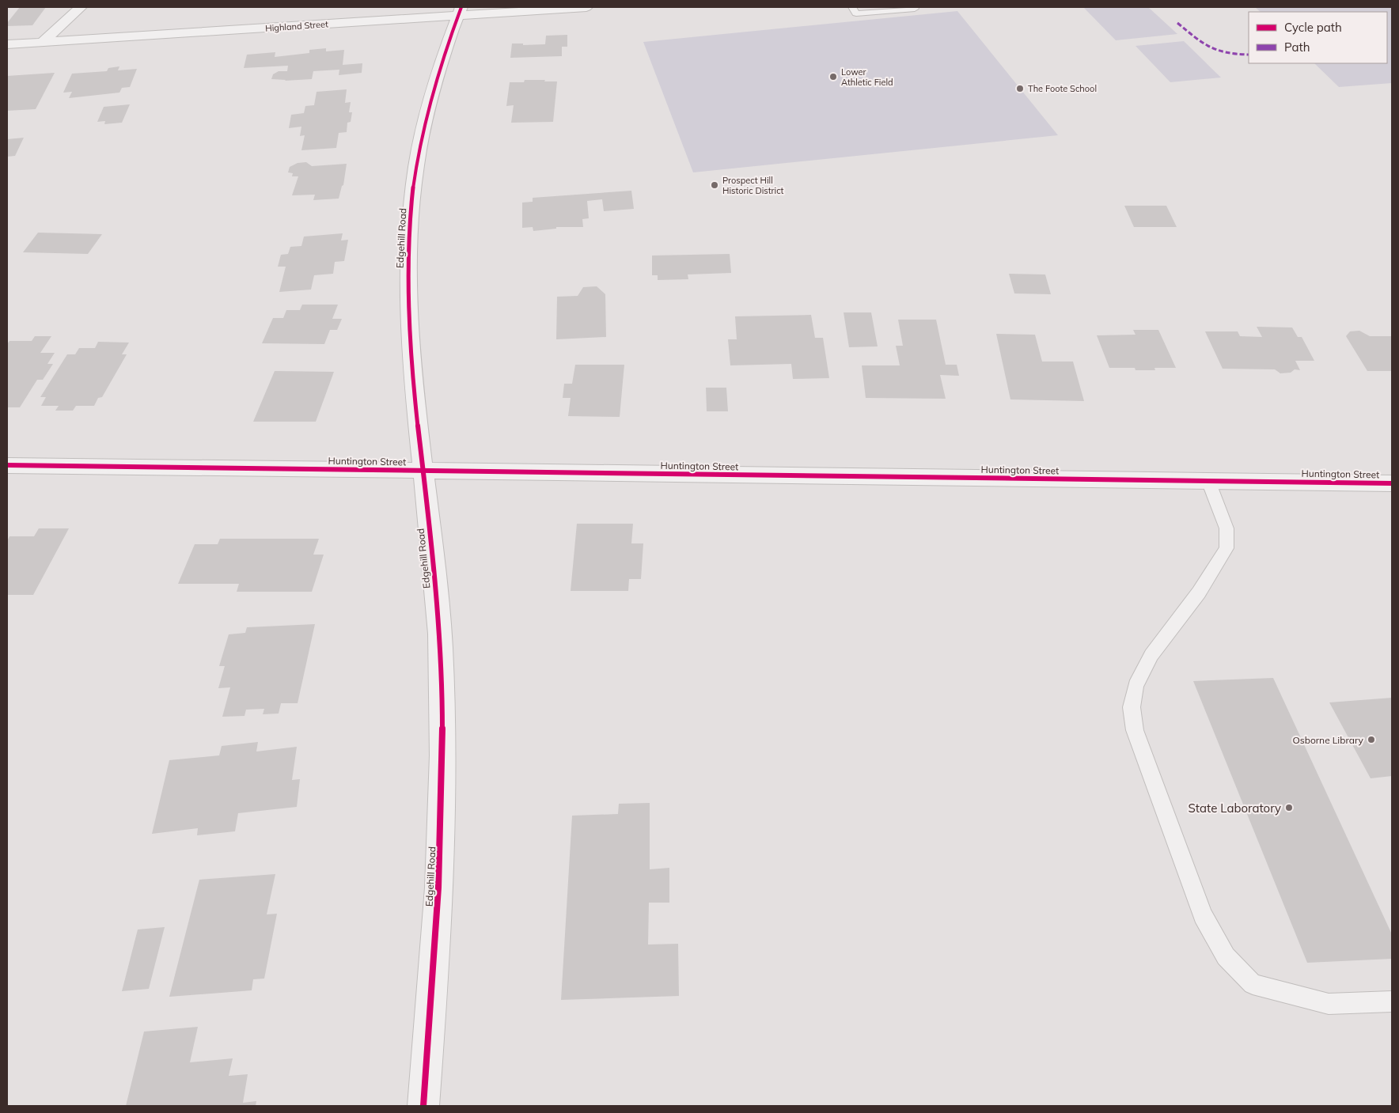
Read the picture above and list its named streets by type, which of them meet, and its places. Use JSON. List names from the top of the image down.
{
  "streets": {
    "street": ["Highland Street", "Edgehill Road", "Huntington Street"]
  },
  "crossings": [
    ["Highland Street", "Edgehill Road"],
    ["Edgehill Road", "Huntington Street"]
  ],
  "places": [
    "Lower Athletic Field",
    "The Foote School",
    "Prospect Hill Historic District",
    "Osborne Library",
    "State Laboratory"
  ],
  "legend": ["Cycle path", "Path"]
}
